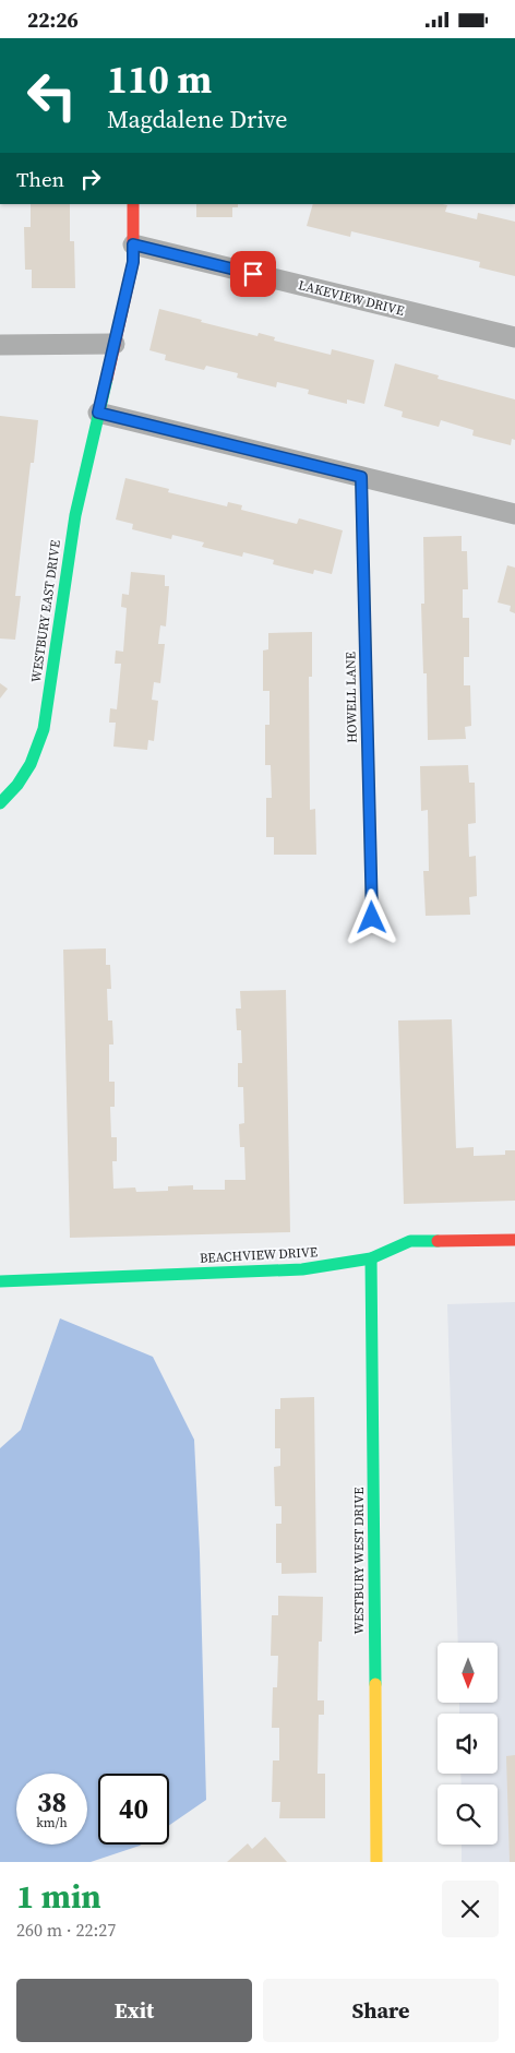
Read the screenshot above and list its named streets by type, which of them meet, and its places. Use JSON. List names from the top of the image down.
{
  "streets": {
    "street": [
      "LAKEVIEW DRIVE",
      "WESTBURY EAST DRIVE",
      "HOWELL LANE",
      "BEACHVIEW DRIVE",
      "WESTBURY WEST DRIVE"
    ]
  },
  "crossings": [
    ["BEACHVIEW DRIVE", "WESTBURY WEST DRIVE"]
  ],
  "north": "bottom",
  "page": {
    "status": "22:26",
    "turn": ["110 m", "Magdalene Drive"],
    "then": "Then",
    "speed": "38 km/h",
    "limit": "40",
    "heading": ["1 min", "260 m · 22:27"],
    "buttons": ["Exit", "Share"]
  }
}
